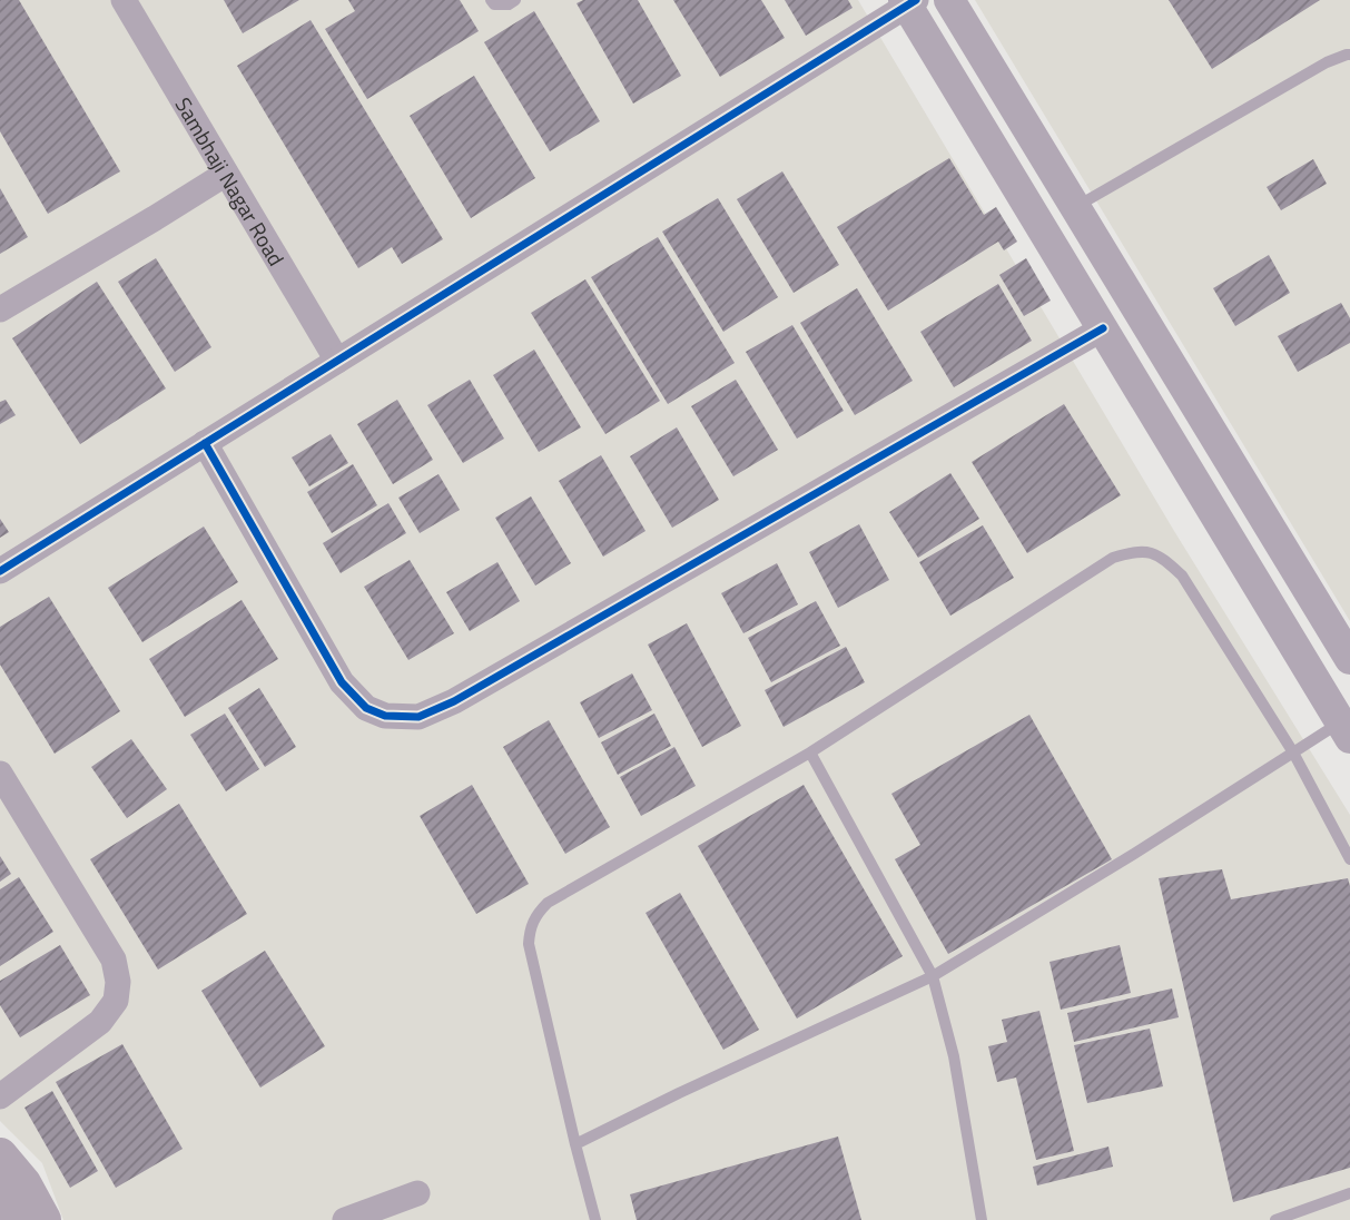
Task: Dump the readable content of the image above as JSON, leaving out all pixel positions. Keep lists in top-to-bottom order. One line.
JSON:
{"streets":{"street":["Sambhaji Nagar Road"]}}
